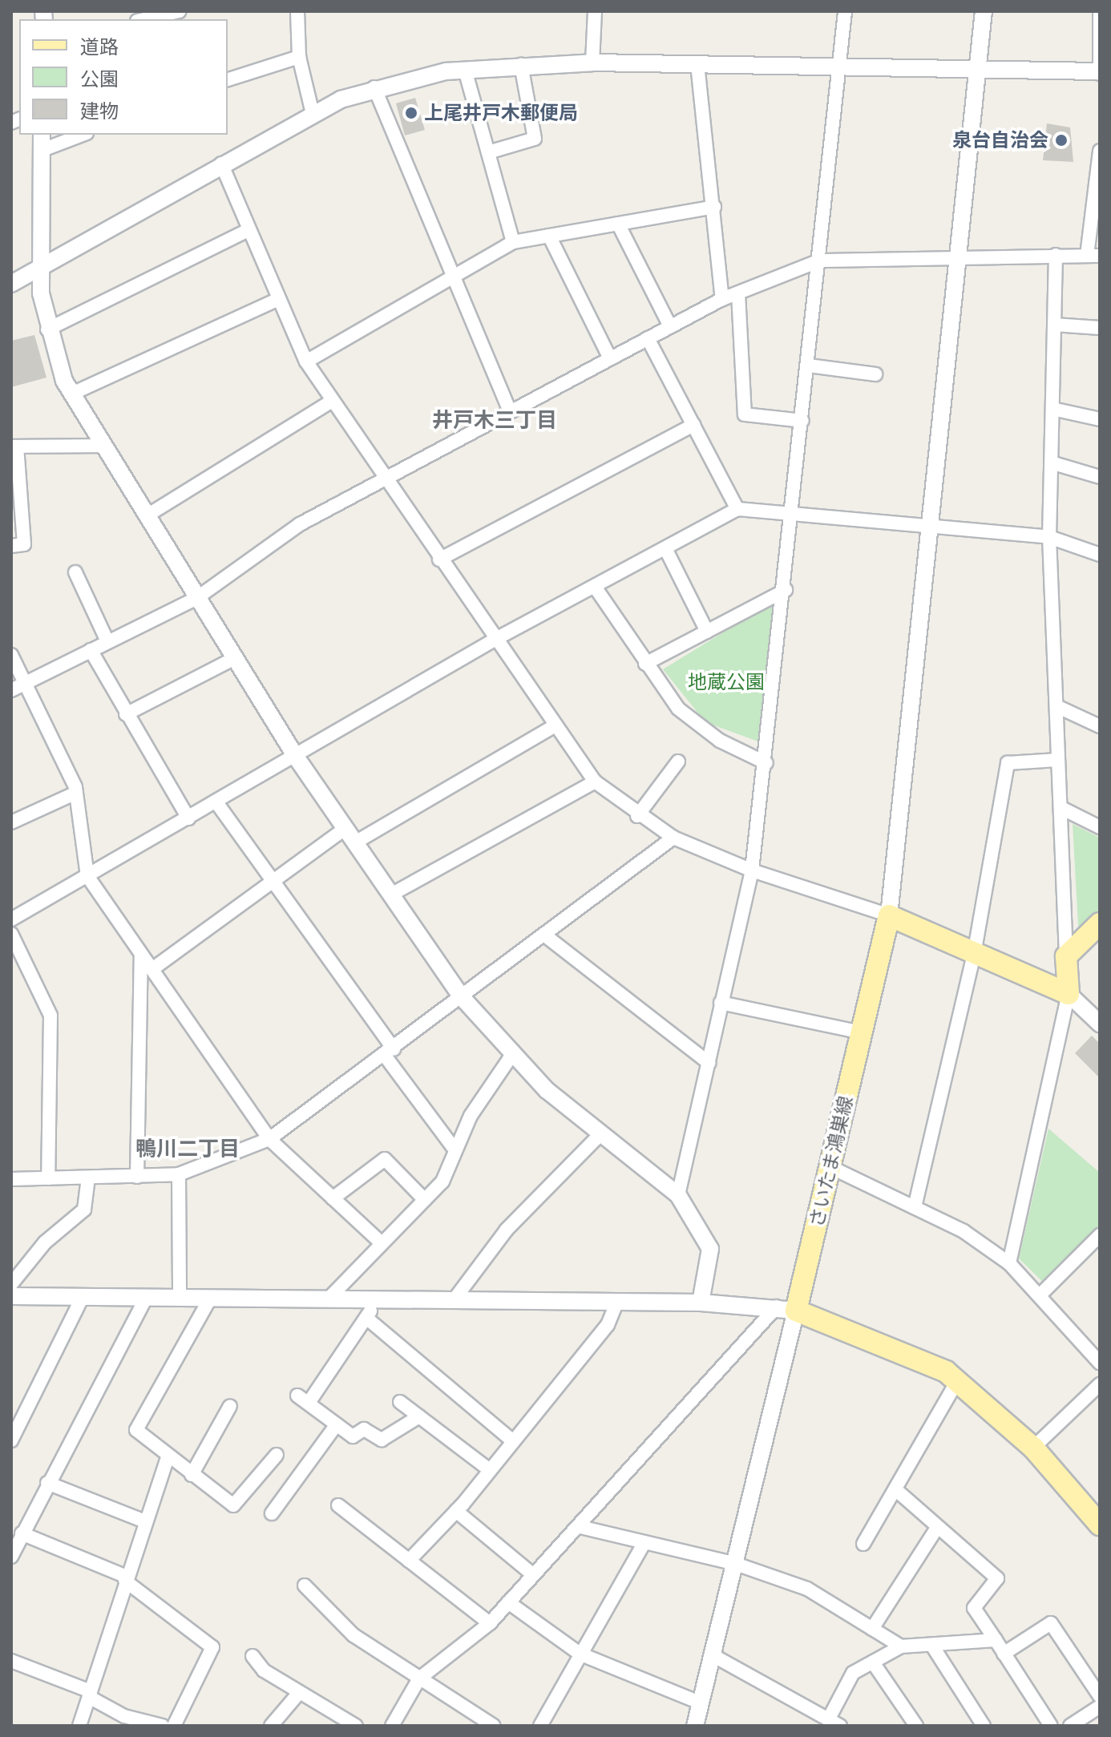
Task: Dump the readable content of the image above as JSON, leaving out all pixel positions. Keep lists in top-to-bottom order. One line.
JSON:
{"streets":{"main road":["さいたま鴻巣線"]},"districts":["井戸木三丁目","鴨川二丁目"],"parks":["地蔵公園"],"places":["上尾井戸木郵便局","泉台自治会"],"legend":["道路","公園","建物"]}
